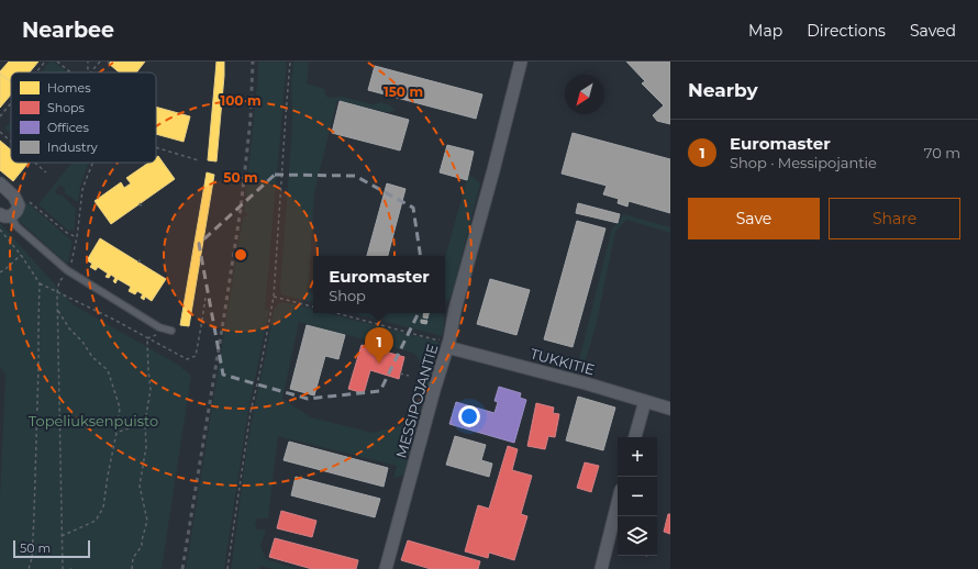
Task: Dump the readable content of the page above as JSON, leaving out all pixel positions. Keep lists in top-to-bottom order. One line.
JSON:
{"streets":{"street":["TUKKITIE","MESSIPOJANTIE"]},"crossings":[["TUKKITIE","MESSIPOJANTIE"]],"parks":["Topeliuksenpuisto"],"legend":["Homes","Shops","Offices","Industry"],"scale_bar":"50 m","north":"bottom left","page":{"header":"Nearbee","nav":["Map","Directions","Saved"],"heading":"Nearby","list":[{"mark":"1","name":"Euromaster","note":"Shop · Messipojantie","value":"70 m"}],"buttons":["Save","Share"],"popup":["Euromaster","Shop"],"pins":"1","map_buttons":["+","−"],"scale":"50 m"},"rings":["150 m","100 m","50 m"]}
